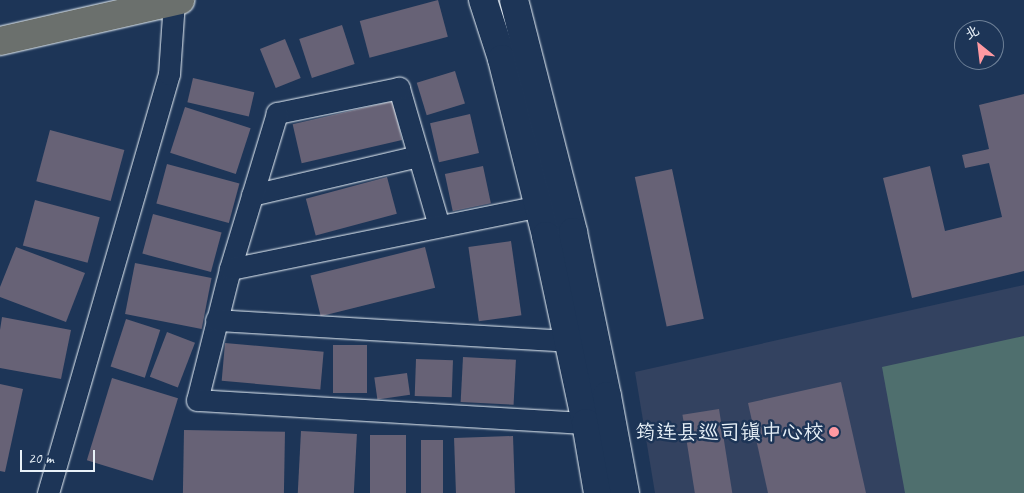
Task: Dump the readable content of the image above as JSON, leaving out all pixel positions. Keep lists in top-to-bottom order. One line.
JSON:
{"places":["筠连县巡司镇中心校"],"scale_bar":"20 m","north":"top left"}
